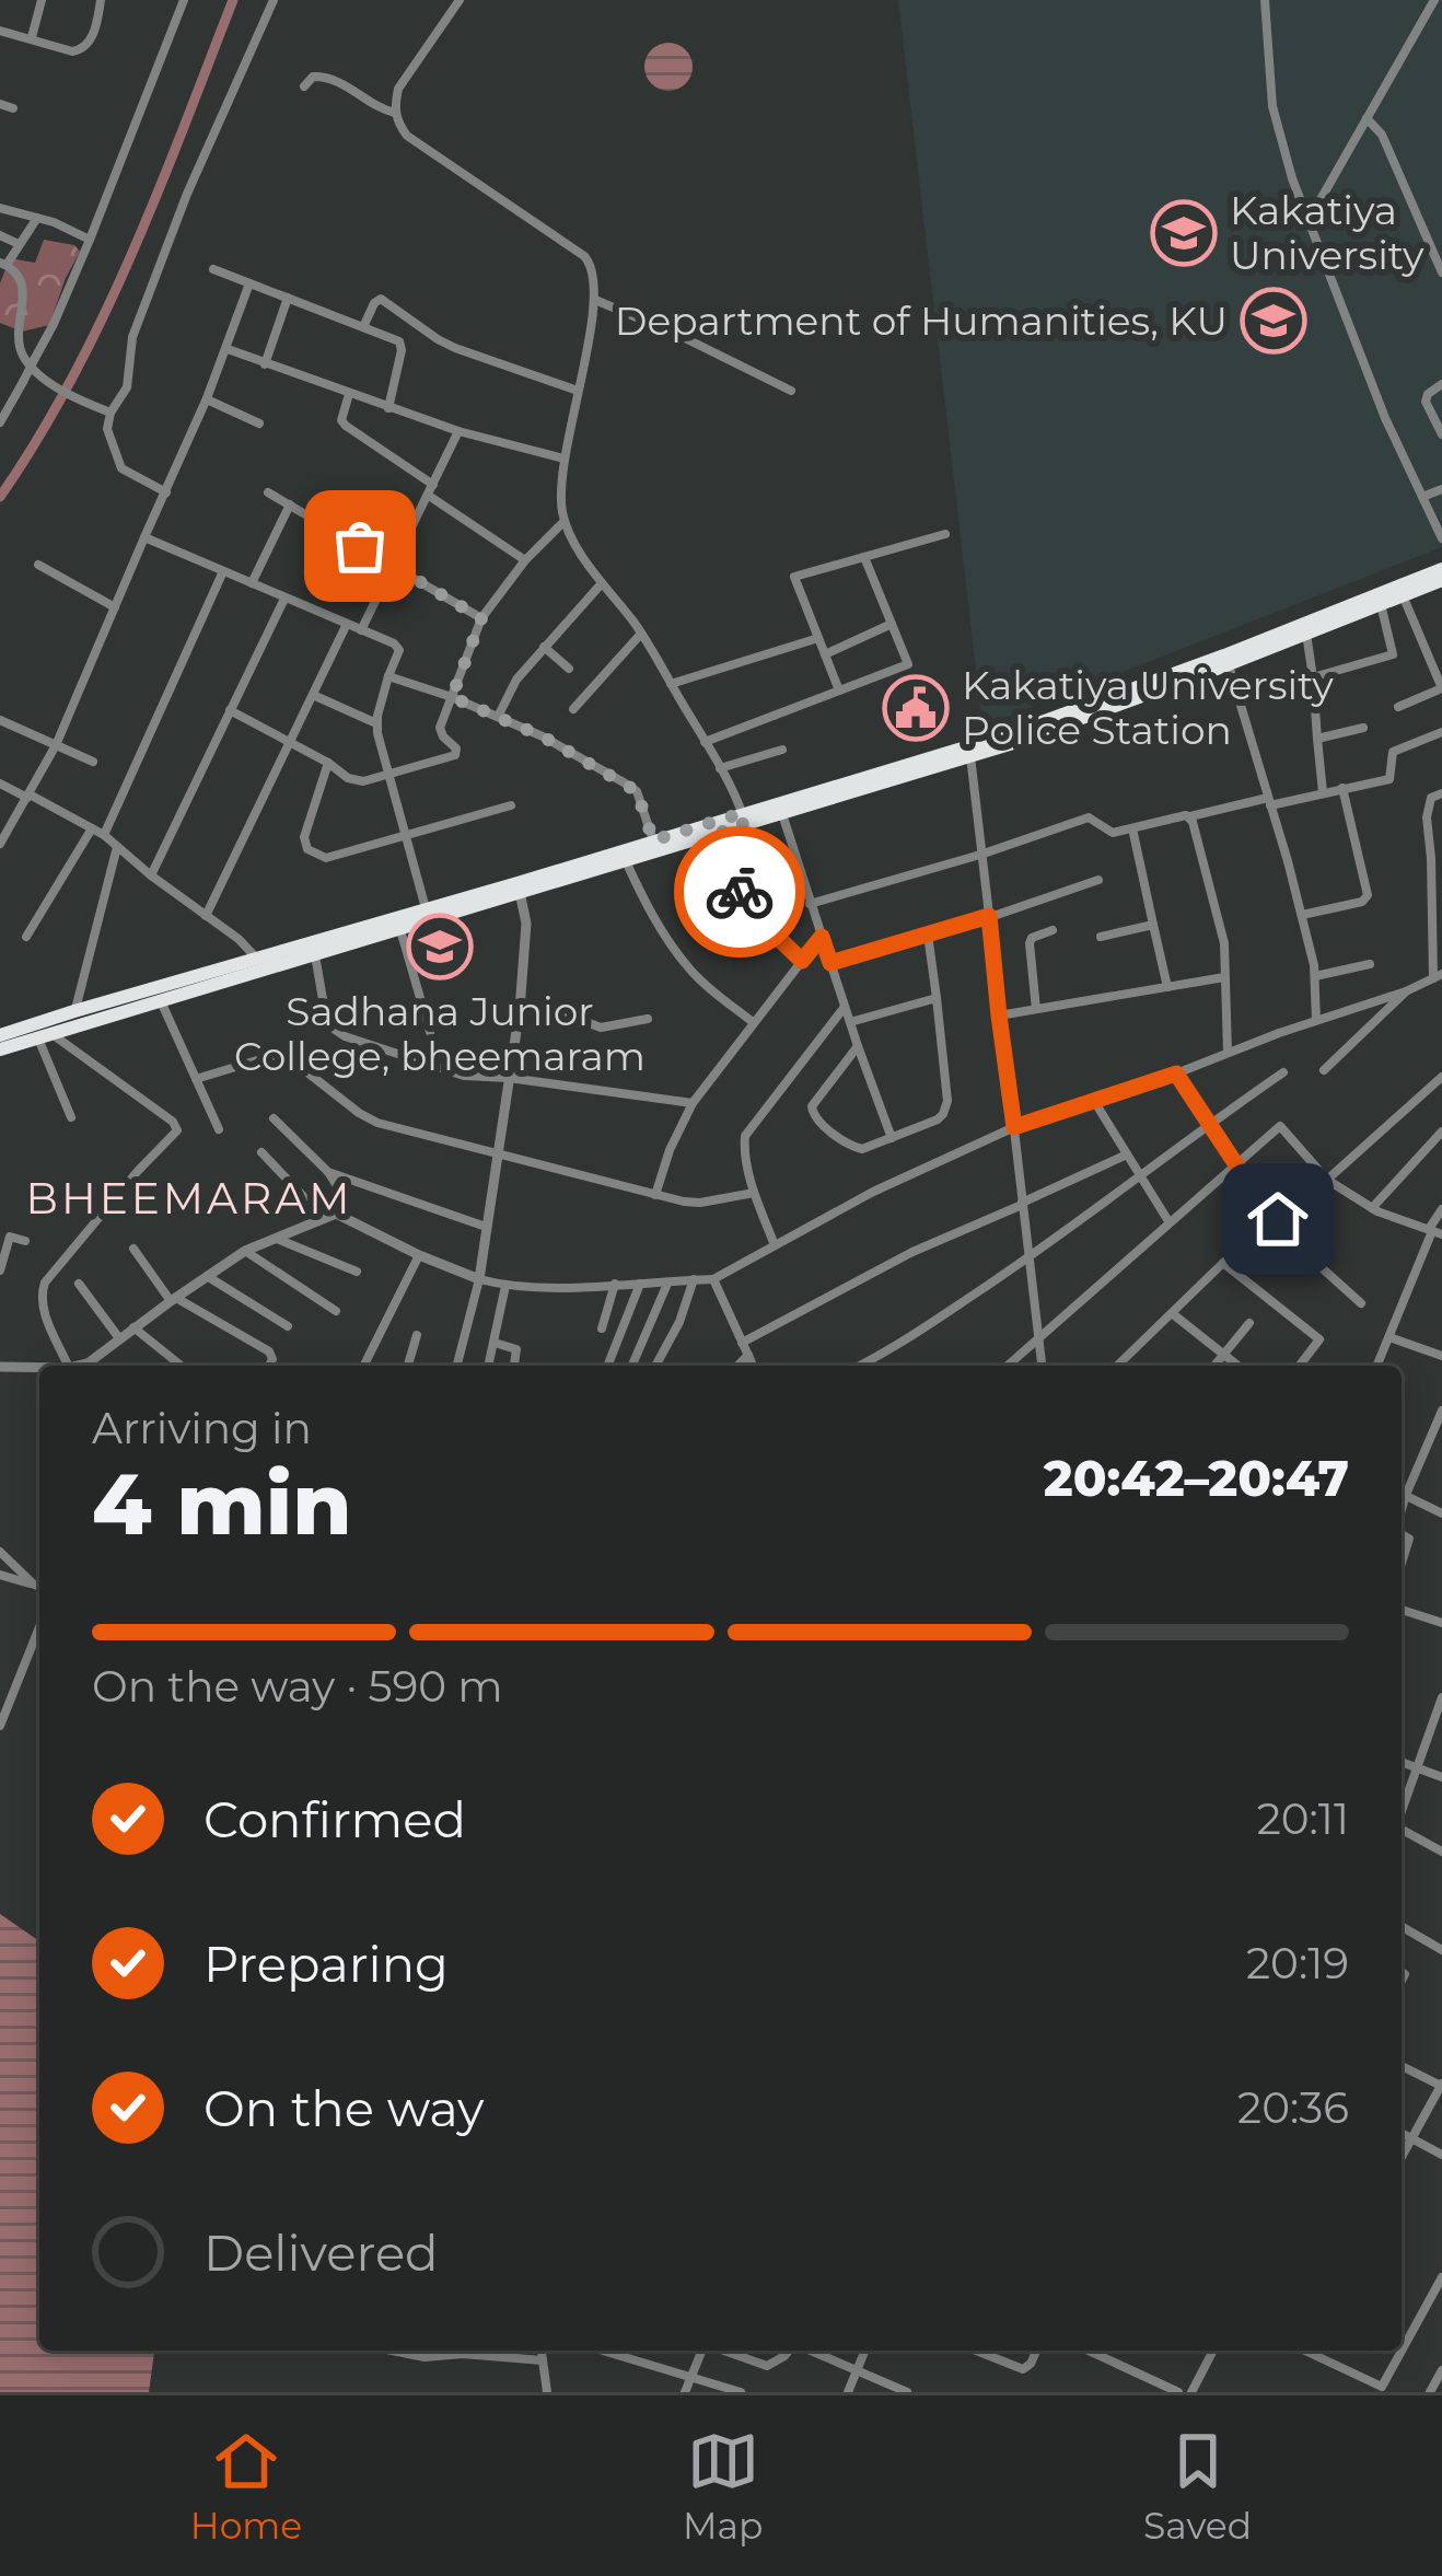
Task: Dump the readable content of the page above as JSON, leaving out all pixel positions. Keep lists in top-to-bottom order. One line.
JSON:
{"districts":["BHEEMARAM"],"places":{"school or university":["Kakatiya University","Department of Humanities, KU","Sadhana Junior College, bheemaram"],"public building":["Kakatiya University Police Station"]},"page":{"heading":["4 min","Arriving in","20:42–20:47"],"bar":"On the way · 590 m","list":[["Confirmed","20:11"],["Preparing","20:19"],["On the way","20:36"],"Delivered"],"tabs":["Home","Map","Saved"]}}
